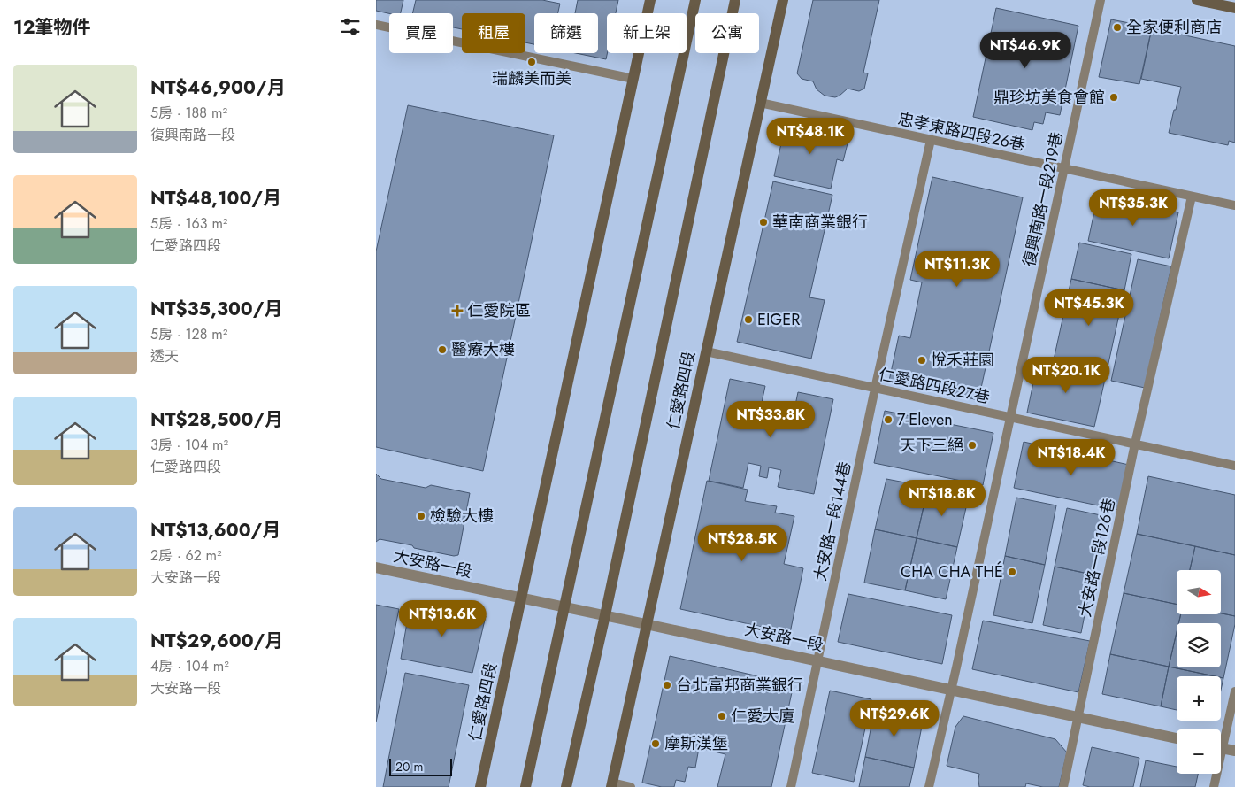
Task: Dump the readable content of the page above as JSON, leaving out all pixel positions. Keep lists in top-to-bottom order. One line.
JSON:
{"streets":{"main road":["仁愛路四段"],"street":["大安路一段"],"lane":["忠孝東路四段26巷","復興南路一段219巷","仁愛路四段27巷","大安路一段144巷","大安路一段126巷"]},"crossings":[["忠孝東路四段26巷","復興南路一段219巷"],["忠孝東路四段26巷","仁愛路四段"],["忠孝東路四段26巷","大安路一段144巷"],["忠孝東路四段26巷","大安路一段126巷"],["復興南路一段219巷","仁愛路四段27巷"],["復興南路一段219巷","大安路一段"],["仁愛路四段27巷","仁愛路四段"],["仁愛路四段27巷","大安路一段144巷"],["仁愛路四段27巷","大安路一段126巷"],["仁愛路四段","大安路一段"],["大安路一段144巷","大安路一段"],["大安路一段126巷","大安路一段"]],"places":{"other":["全家便利商店","瑞麟美而美","鼎珍坊美食會館","華南商業銀行","EIGER","醫療大樓","悅禾莊園","7-Eleven","天下三絕","檢驗大樓","CHA CHA THÉ","台北富邦商業銀行","仁愛大廈","摩斯漢堡"],"health":["仁愛院區"]},"scale_bar":"20 m","north":"right","page":{"heading":"12筆物件","chip":["買屋","租屋","篩選","新上架","公寓"],"price":["NT$46.9K","NT$48.1K","NT$35.3K","NT$11.3K","NT$45.3K","NT$20.1K","NT$33.8K","NT$18.4K","NT$18.8K","NT$28.5K","NT$13.6K","NT$29.6K"],"list":[{"name":"NT$46,900/月","note":"5房 · 188 m² · 復興南路一段"},{"name":"NT$48,100/月","note":"5房 · 163 m² · 仁愛路四段"},{"name":"NT$35,300/月","note":"5房 · 128 m² · 透天"},{"name":"NT$28,500/月","note":"3房 · 104 m² · 仁愛路四段"},{"name":"NT$13,600/月","note":"2房 · 62 m² · 大安路一段"},{"name":"NT$29,600/月","note":"4房 · 104 m² · 大安路一段"}],"map_buttons":["+","−"],"scale":"20 m"}}
